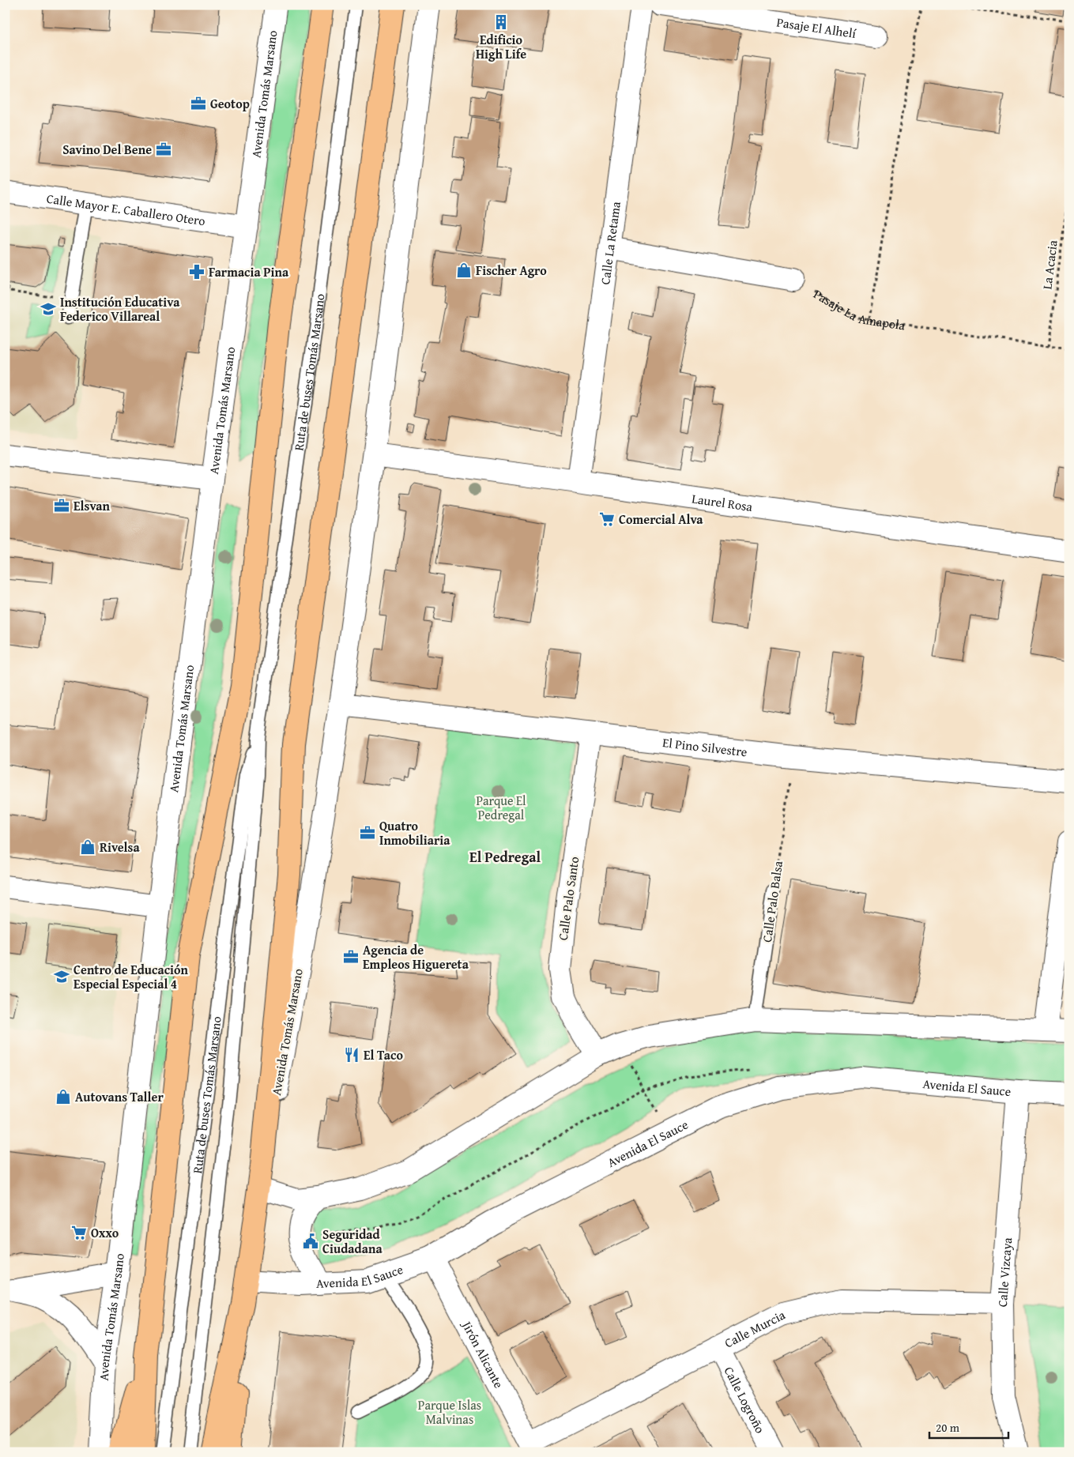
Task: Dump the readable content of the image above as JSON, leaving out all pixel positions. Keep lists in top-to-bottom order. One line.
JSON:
{"streets":{"main road":["Avenida Tomás Marsano"],"street":["Pasaje El Alhelí","Calle Mayor E. Caballero Otero","Calle La Retama","Laurel Rosa","El Pino Silvestre","Calle Palo Santo","Avenida El Sauce","Calle Vizcaya","Calle Murcia","Jirón Alicante","Calle Logroño"],"lane":["Ruta de buses Tomás Marsano","Calle Palo Balsa"],"path":["La Acacia","Pasaje La Amapola"]},"crossings":[["Avenida Tomás Marsano","Calle Mayor E. Caballero Otero"],["Avenida Tomás Marsano","Laurel Rosa"],["Avenida Tomás Marsano","El Pino Silvestre"],["Avenida Tomás Marsano","Avenida El Sauce"],["Calle La Retama","Laurel Rosa"],["La Acacia","Pasaje La Amapola"],["El Pino Silvestre","Calle Palo Santo"],["Avenida El Sauce","Calle Vizcaya"],["Avenida El Sauce","Jirón Alicante"],["Calle Vizcaya","Calle Murcia"],["Calle Murcia","Jirón Alicante"],["Calle Murcia","Calle Logroño"]],"districts":["El Pedregal"],"parks":["Parque El Pedregal","Parque Islas Malvinas"],"places":{"building":["Edificio High Life"],"office":["Geotop","Savino Del Bene","Elsvan","Quatro Inmobiliaria","Agencia de Empleos Higuereta"],"shop":["Fischer Agro","Rivelsa","Autovans Taller"],"pharmacy":["Farmacia Pina"],"school or university":["Institución Educativa Federico Villareal","Centro de Educación Especial Especial 4"],"supermarket":["Comercial Alva","Oxxo"],"restaurant":["El Taco"],"public building":["Seguridad Ciudadana"]},"scale_bar":"20 m"}
